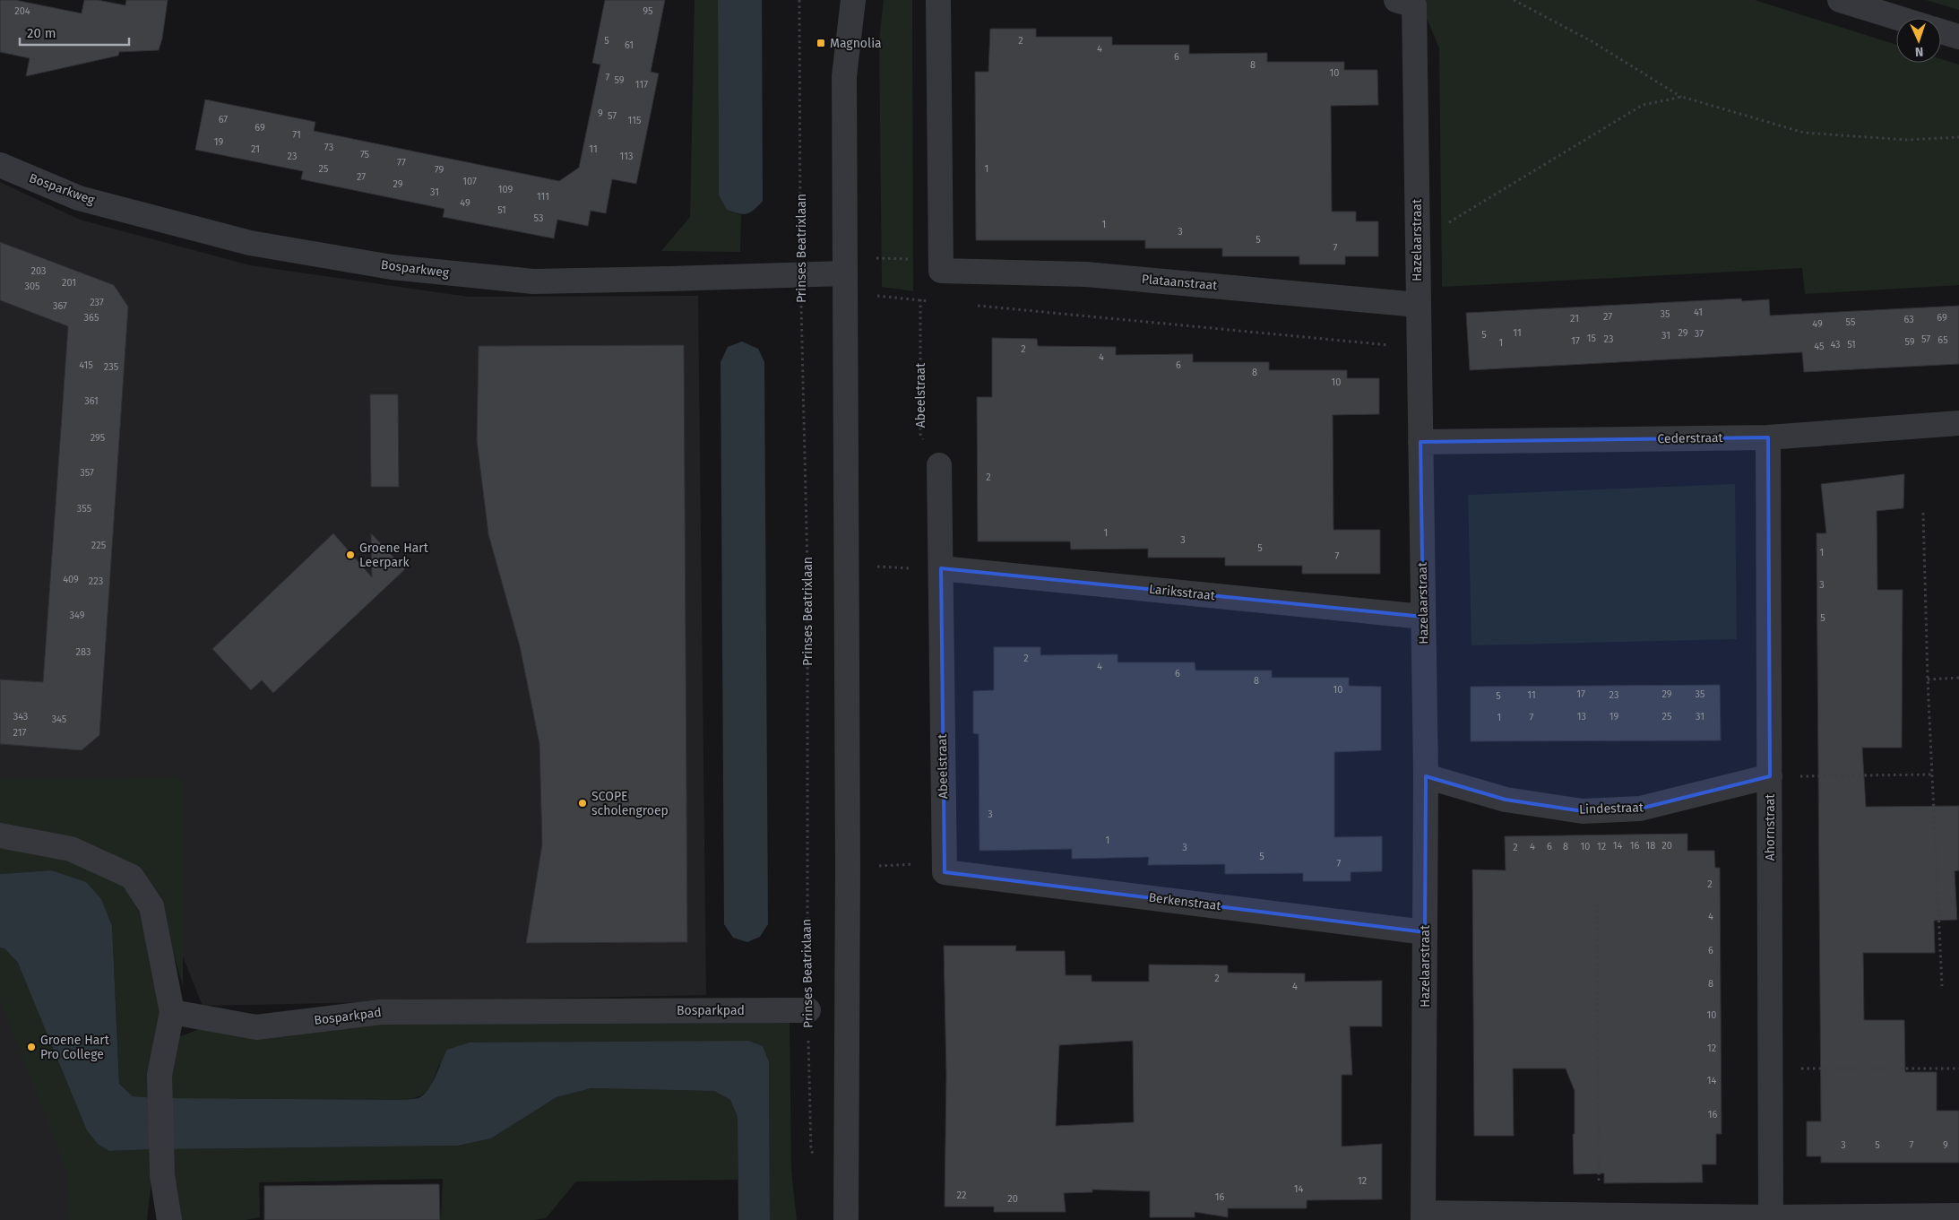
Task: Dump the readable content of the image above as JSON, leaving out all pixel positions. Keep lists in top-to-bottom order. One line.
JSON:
{"streets":{"street":["Bosparkweg","Hazelaarstraat","Plataanstraat","Abeelstraat","Cederstraat","Lariksstraat","Lindestraat","Ahornstraat","Berkenstraat","Bosparkpad"],"path":["Prinses Beatrixlaan"]},"crossings":[["Bosparkweg","Prinses Beatrixlaan"],["Hazelaarstraat","Plataanstraat"],["Hazelaarstraat","Cederstraat"],["Hazelaarstraat","Lariksstraat"],["Hazelaarstraat","Lindestraat"],["Hazelaarstraat","Berkenstraat"],["Prinses Beatrixlaan","Bosparkpad"],["Abeelstraat","Lariksstraat"],["Abeelstraat","Berkenstraat"],["Cederstraat","Ahornstraat"],["Lindestraat","Ahornstraat"]],"places":{"transit":["Magnolia"],"other":["Groene Hart Leerpark","SCOPE scholengroep","Groene Hart Pro College"]},"house_numbers":["204","95","5","2","61","4","6","8","10","7","59","117","9","57","67","115","69","71","19","73","21","11","75","23","113","77","25","1","79","27","107","29","109","31","111","49","51","53","1","3","5","7","203","201","305","237","367","41","35","27","365","69","21","63","55","49","11","29","37","5","31","15","23","57","65","17","59","1","43","51","45","2","4","415","6","235","8","10","361","295","357","2","355","1","3","225","5","1","7","409","223","3","349","5","283","2","4","6","8","10","17","29","35","11","23","5","343","13","19","25","31","1","7","345","217","3","1","14","16","18","20","4","6","8","10","12","3","2","5","7","2","4","6","2","8","4","10","12","14","16","3","5","7","9","12","14","22","16","20"],"scale_bar":"20 m","north":"bottom"}
